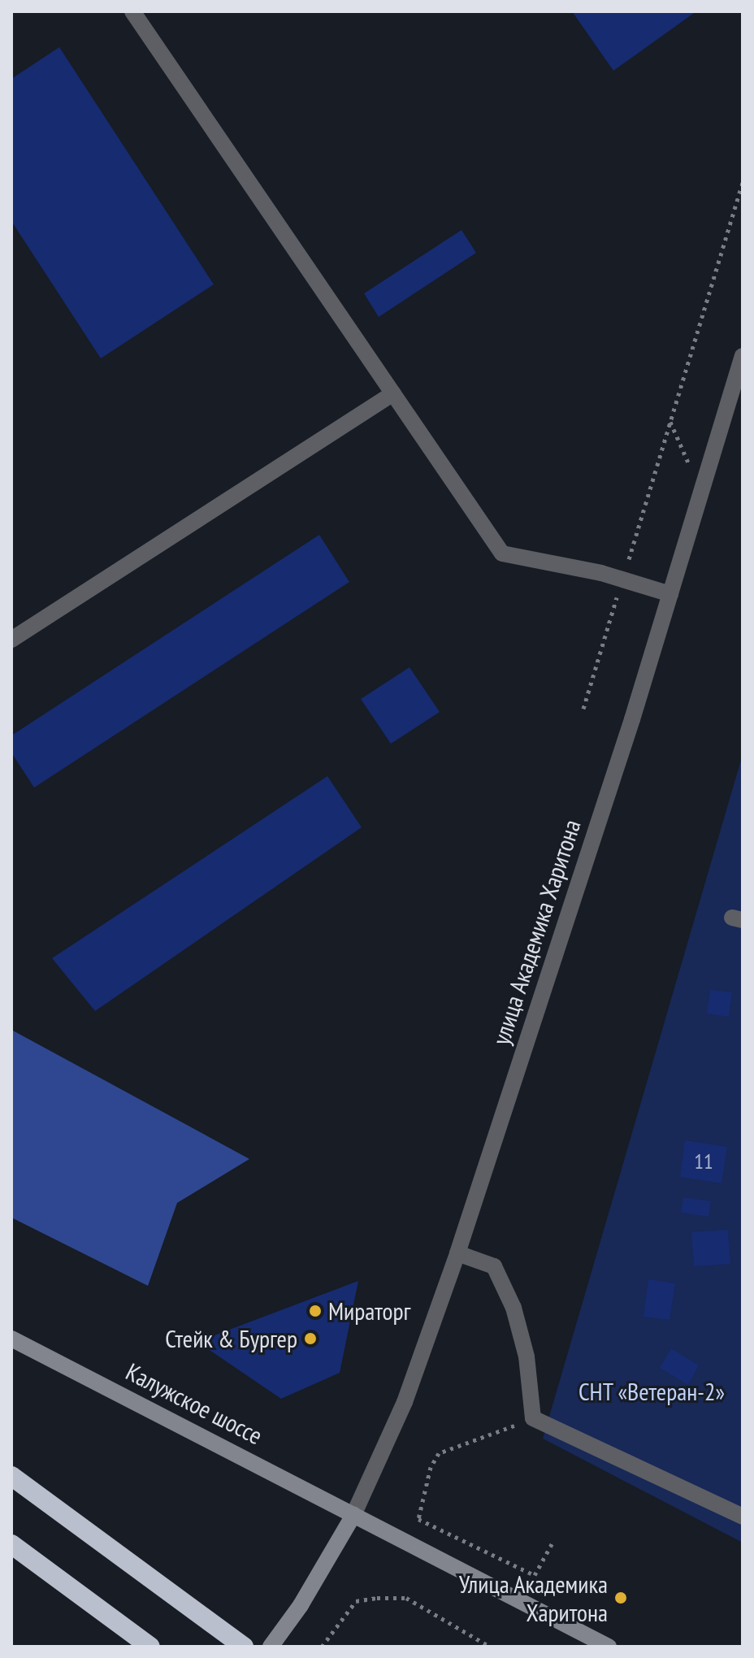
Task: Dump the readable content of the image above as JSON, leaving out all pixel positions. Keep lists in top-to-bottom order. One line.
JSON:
{"streets":{"main road":["Калужское шоссе"],"street":["улица Академика Харитона"]},"crossings":[["улица Академика Харитона","Калужское шоссе"]],"parks":["СНТ «Ветеран-2»"],"places":["Мираторг","Стейк & Бургер","Улица Академика Харитона"],"house_numbers":["11"]}
